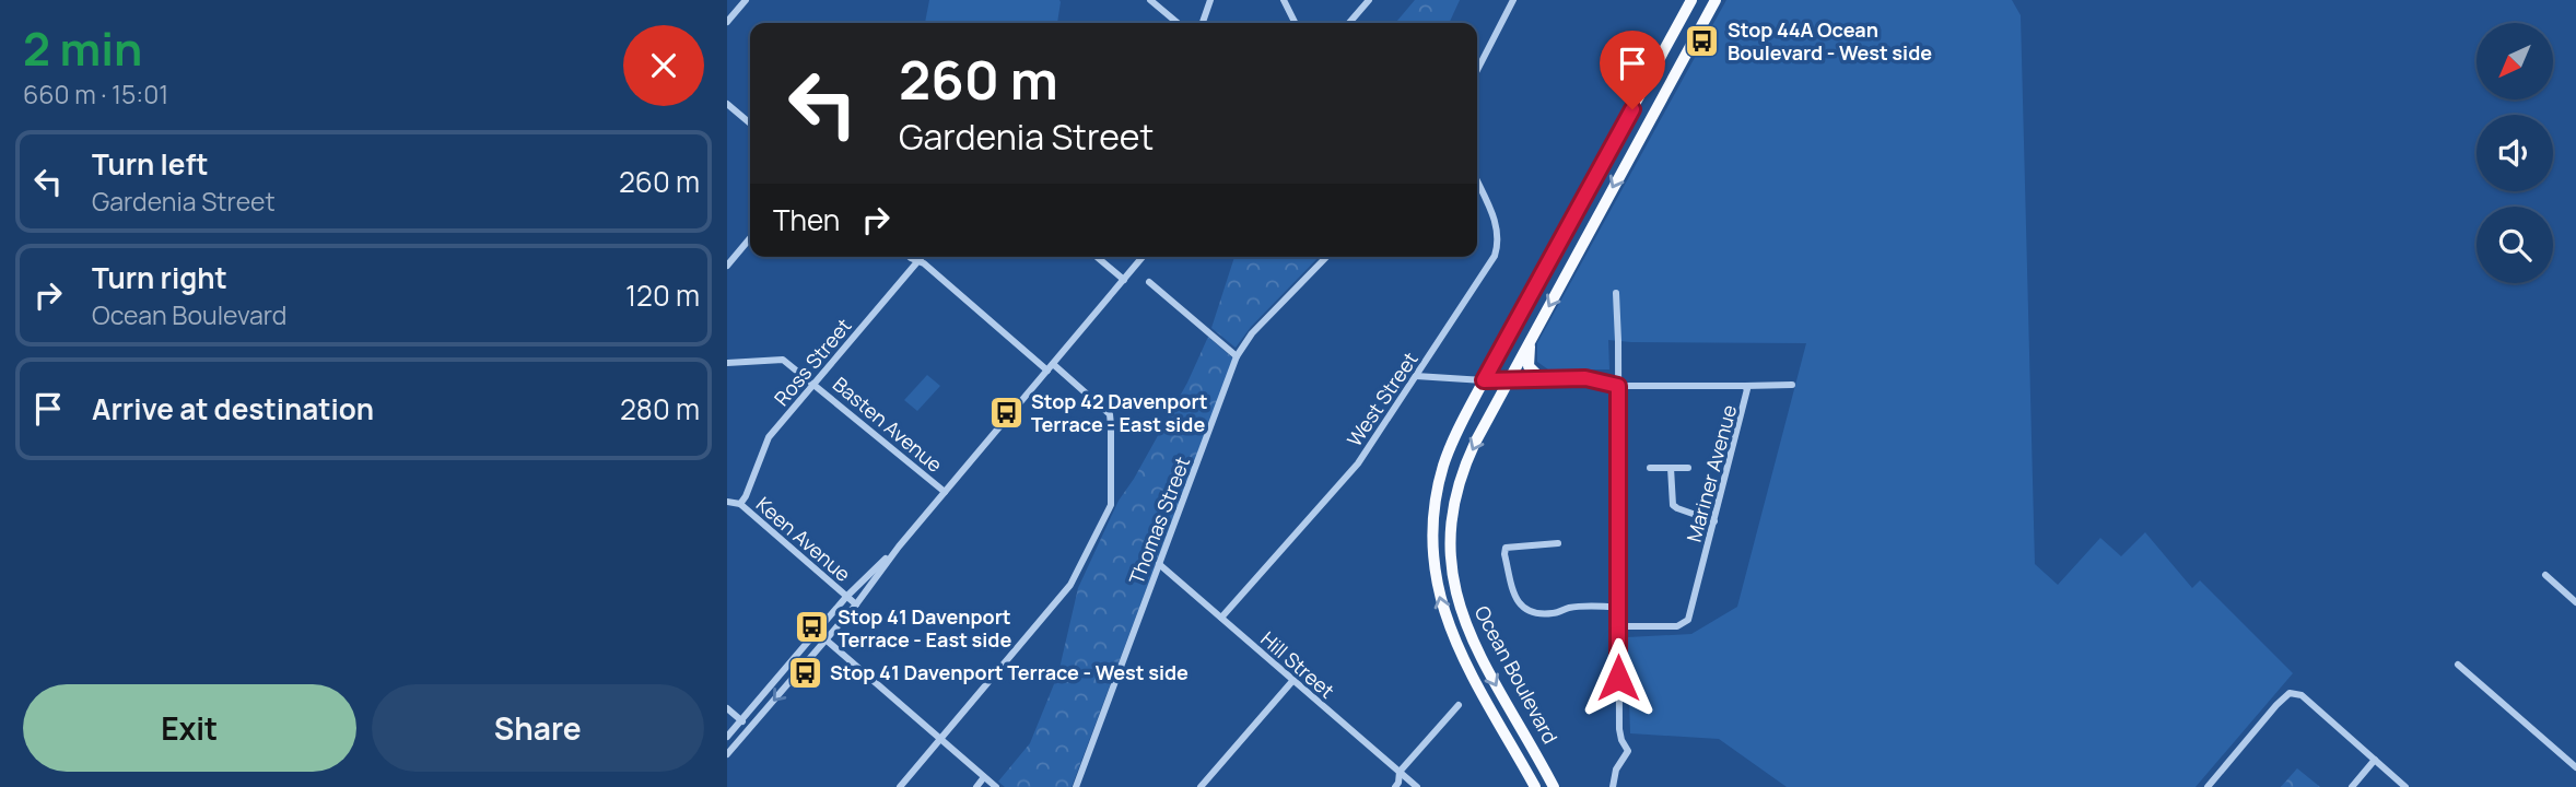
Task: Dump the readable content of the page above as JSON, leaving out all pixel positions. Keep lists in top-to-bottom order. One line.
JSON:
{"streets":{"main road":["Ocean Boulevard"],"street":["Ross Street","West Street","Basten Avenue","Mariner Avenue","Thomas Street","Keen Avenue","Hill Street"]},"crossings":[["Ross Street","Basten Avenue"],["Ross Street","Keen Avenue"],["West Street","Mariner Avenue"],["West Street","Hill Street"],["Mariner Avenue","Ocean Boulevard"],["Thomas Street","Hill Street"]],"places":{"bus stop":["Stop 44A Ocean Boulevard - West side","Stop 42 Davenport Terrace - East side","Stop 41 Davenport Terrace - East side","Stop 41 Davenport Terrace - West side"]},"north":"bottom left","page":{"heading":["2 min","660 m · 15:01"],"turn":["260 m","Gardenia Street"],"list":[{"name":"Turn left","note":"Gardenia Street","value":"260 m"},{"name":"Turn right","note":"Ocean Boulevard","value":"120 m"},{"name":"Arrive at destination","value":"280 m"}],"then":"Then","buttons":["Exit","Share"]}}
